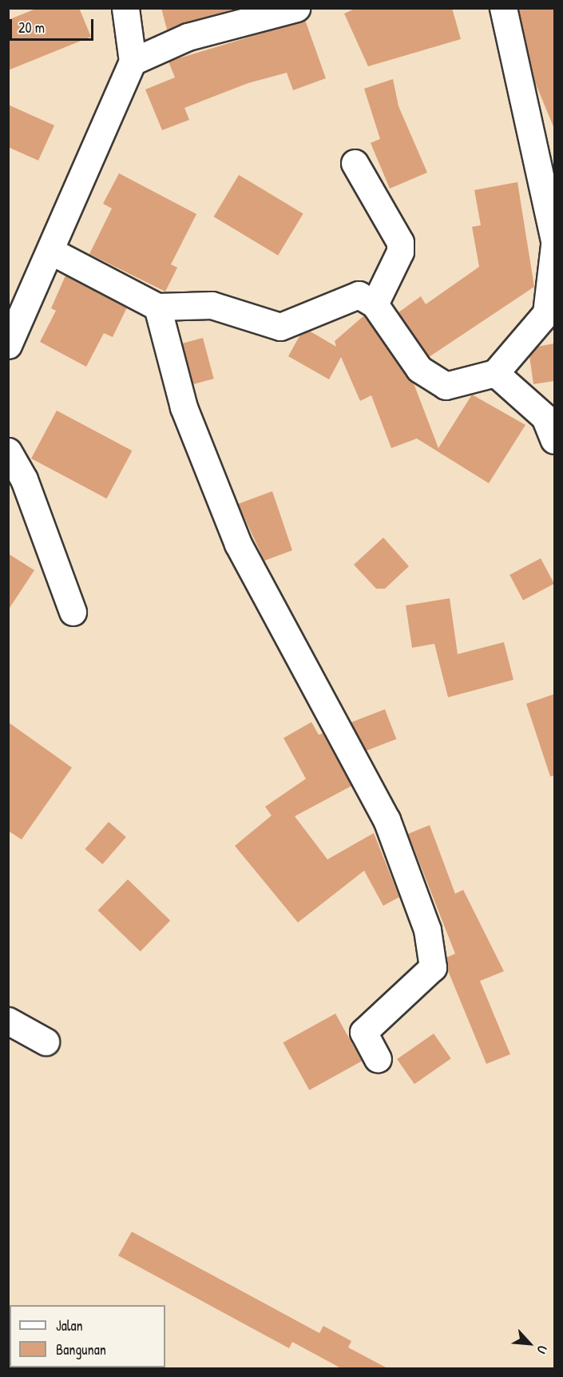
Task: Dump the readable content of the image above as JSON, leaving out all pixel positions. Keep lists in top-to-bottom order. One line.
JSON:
{"legend":["Jalan","Bangunan"],"scale_bar":"20 m","north":"bottom right"}
